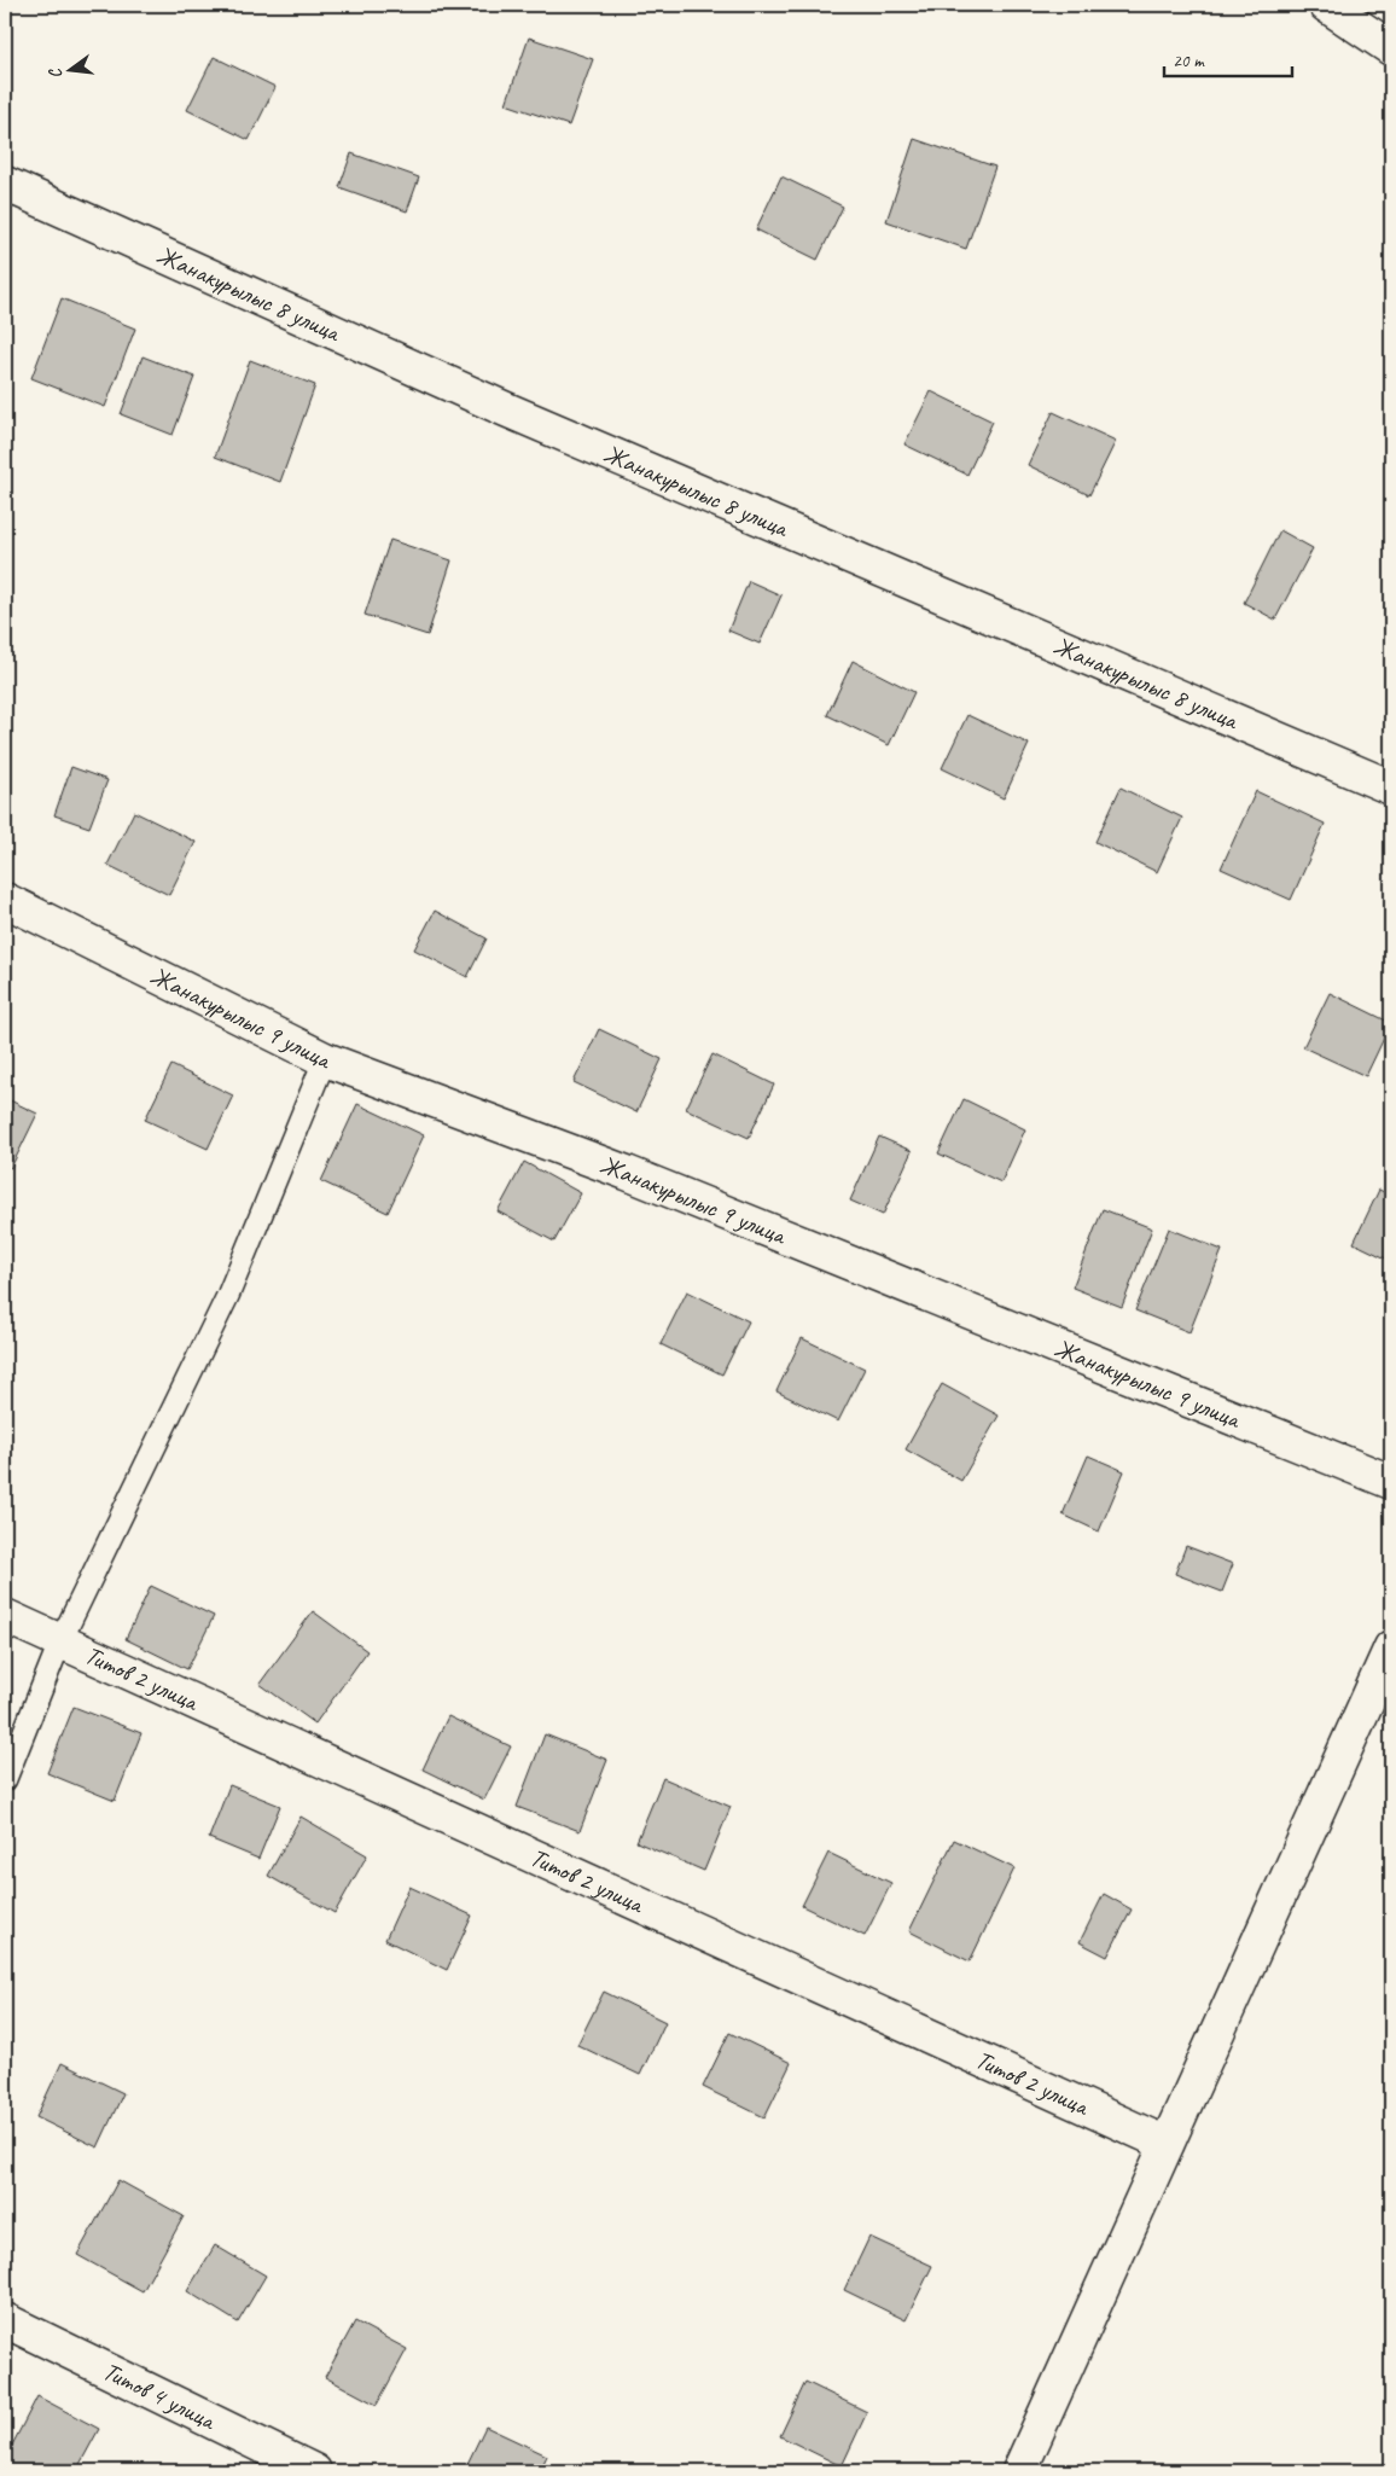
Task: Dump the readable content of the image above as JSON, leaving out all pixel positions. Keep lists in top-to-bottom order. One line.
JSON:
{"streets":{"street":["Жанакурылыс 8 улица","Жанакурылыс 9 улица","Титов 2 улица","Титов 4 улица"]},"scale_bar":"20 m","north":"left"}
